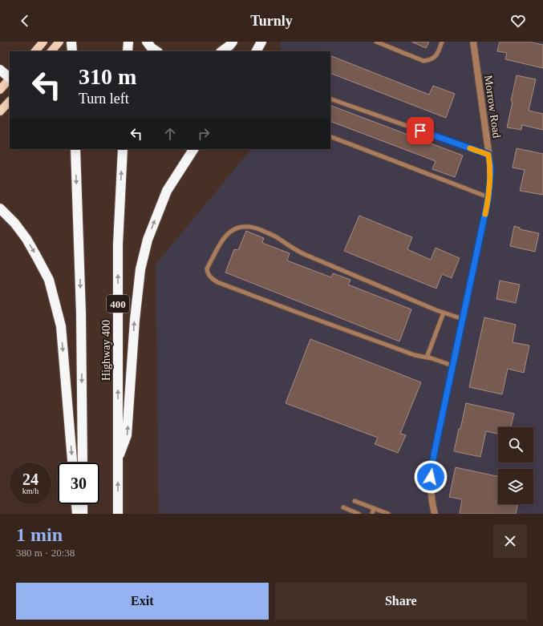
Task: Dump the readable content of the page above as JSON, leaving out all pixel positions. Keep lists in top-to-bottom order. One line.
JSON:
{"streets":{"highway":["400","Highway 400"],"street":["Morrow Road"]},"page":{"header":"Turnly","turn":["310 m","Turn left"],"speed":"24 km/h","limit":"30","heading":["1 min","380 m · 20:38"],"buttons":["Exit","Share"]}}
